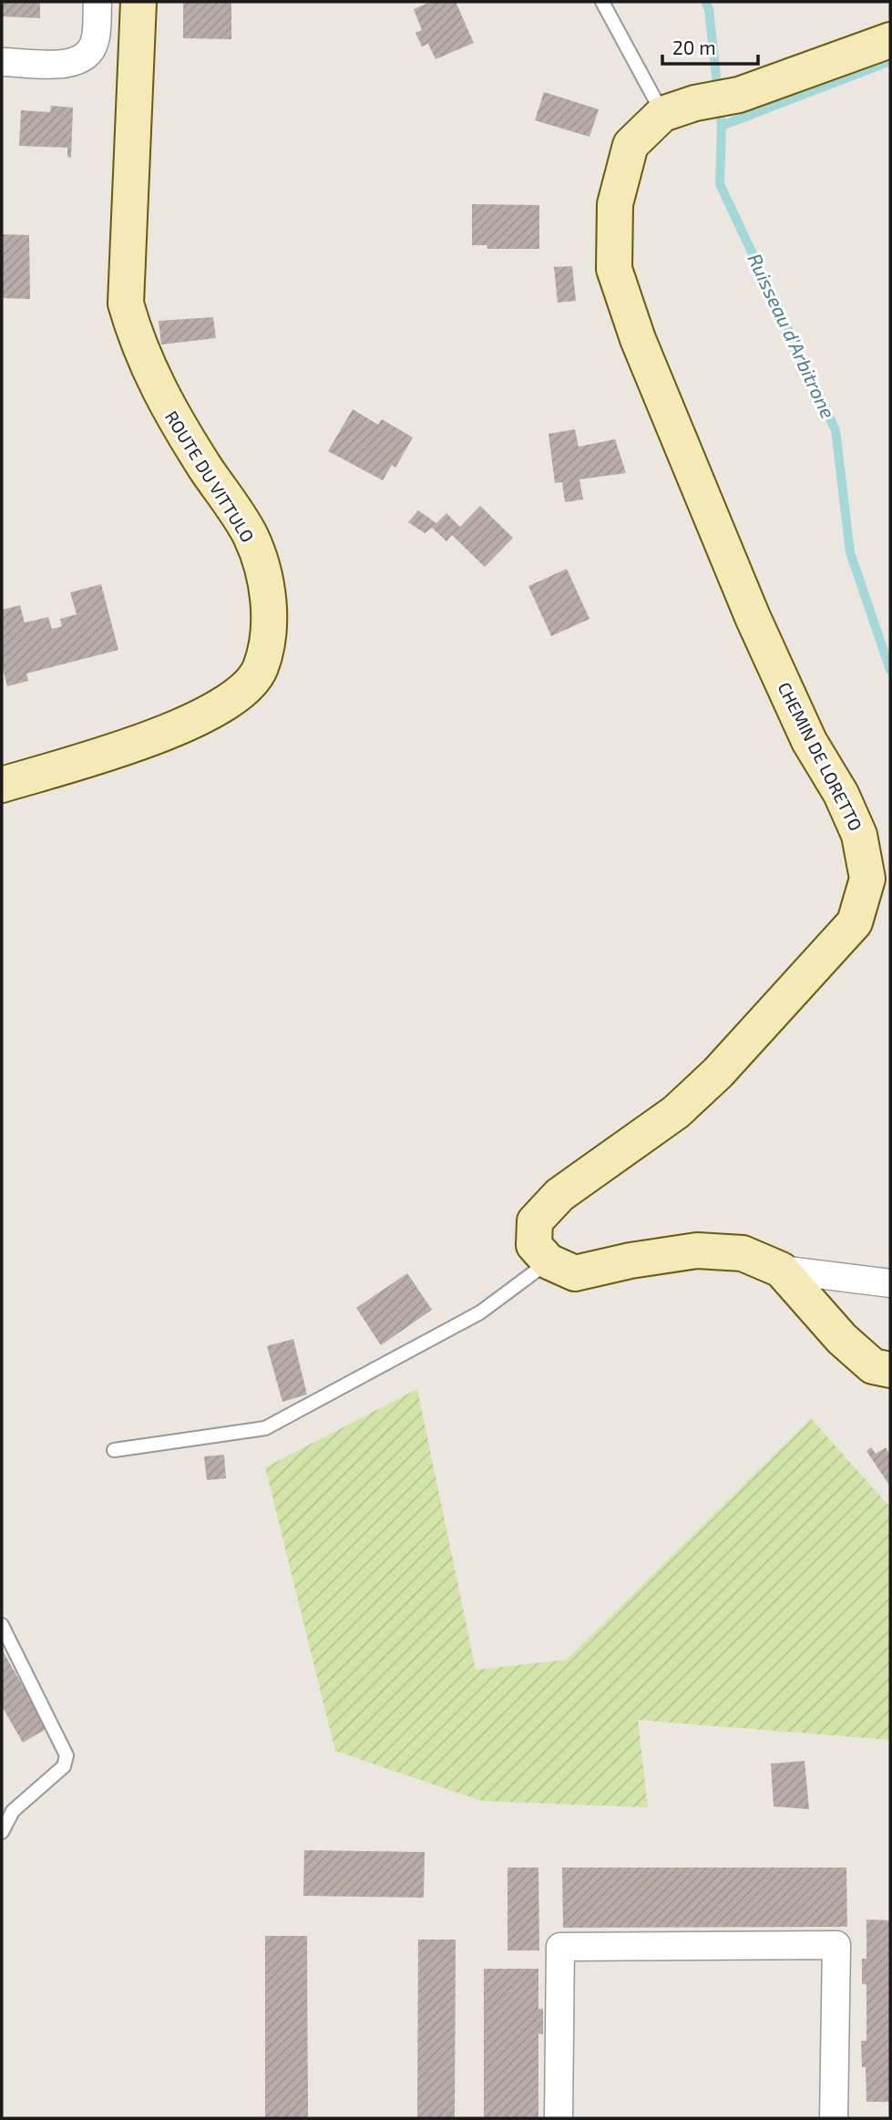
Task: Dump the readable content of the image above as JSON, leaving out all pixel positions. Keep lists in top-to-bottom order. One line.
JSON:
{"streets":{"street":["ROUTE DU VITTULO","CHEMIN DE LORETTO"]},"water":["Ruisseau d'Arbitrone"],"scale_bar":"20 m"}
